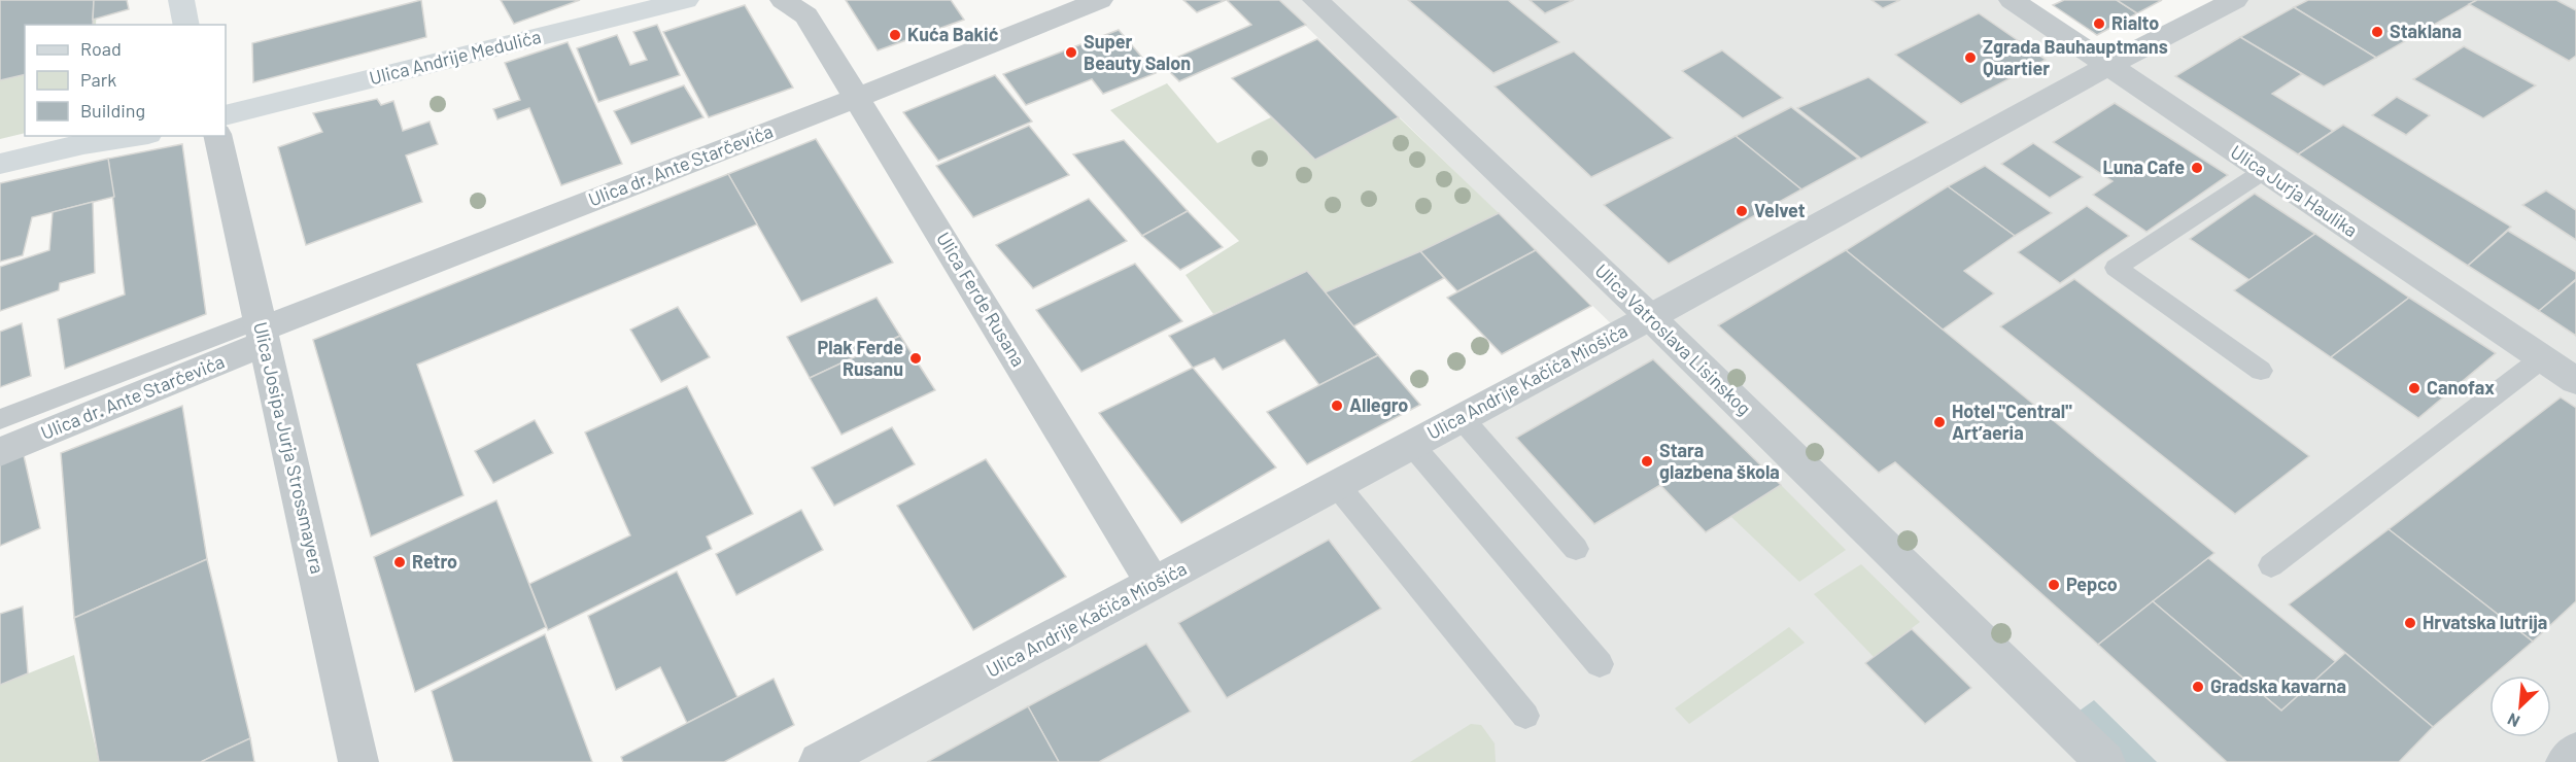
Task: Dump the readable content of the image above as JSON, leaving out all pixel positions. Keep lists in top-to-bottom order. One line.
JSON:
{"streets":{"main road":["Ulica Andrije Medulića"],"street":["Ulica dr. Ante Starčevića","Ulica Jurja Haulika","Ulica Ferde Rusana","Ulica Vatroslava Lisinskog","Ulica Andrije Kačića Miošića","Ulica Josipa Jurja Strossmayera"]},"crossings":[["Ulica dr. Ante Starčevića","Ulica Ferde Rusana"],["Ulica dr. Ante Starčevića","Ulica Josipa Jurja Strossmayera"],["Ulica Jurja Haulika","Ulica Andrije Kačića Miošića"],["Ulica Ferde Rusana","Ulica Andrije Kačića Miošića"],["Ulica Vatroslava Lisinskog","Ulica Andrije Kačića Miošića"]],"places":["Rialto","Staklana","Kuća Bakić","Super Beauty Salon","Zgrada Bauhauptmans Quartier","Luna Cafe","Velvet","Plak Ferde Rusanu","Canofax","Allegro","Hotel \"Central\" Art’aeria","Stara glazbena škola","Retro","Pepco","Hrvatska lutrija","Gradska kavarna"],"legend":["Road","Park","Building"],"north":"bottom left"}
